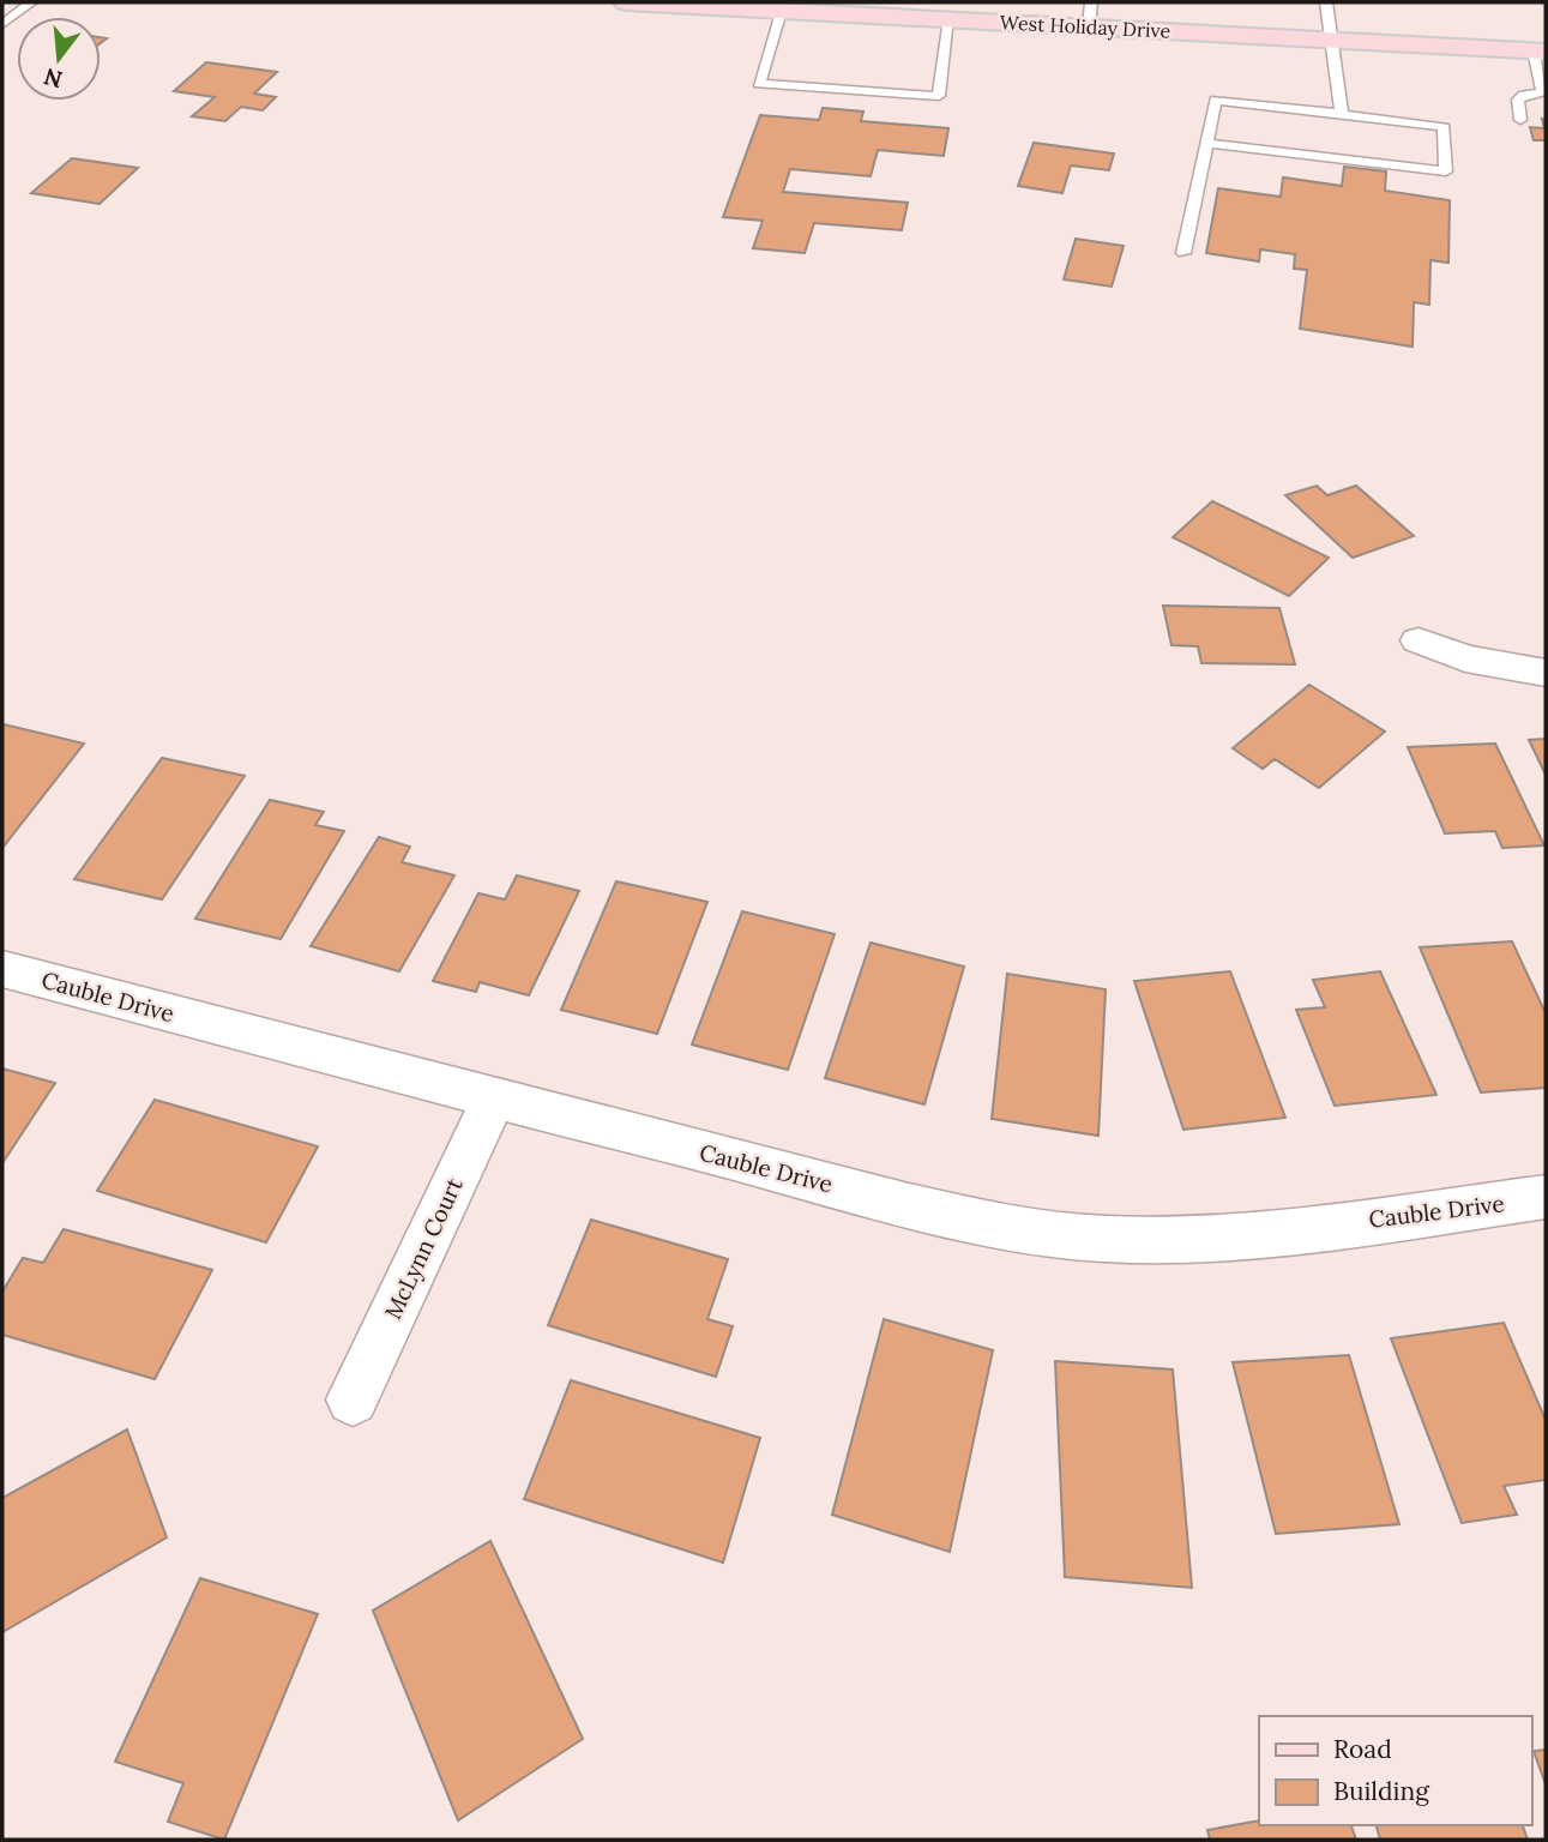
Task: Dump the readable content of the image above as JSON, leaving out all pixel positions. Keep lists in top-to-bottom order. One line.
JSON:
{"streets":{"main road":["West Holiday Drive"],"street":["Cauble Drive","McLynn Court"]},"crossings":[["Cauble Drive","McLynn Court"]],"legend":["Road","Building"],"north":"bottom"}
